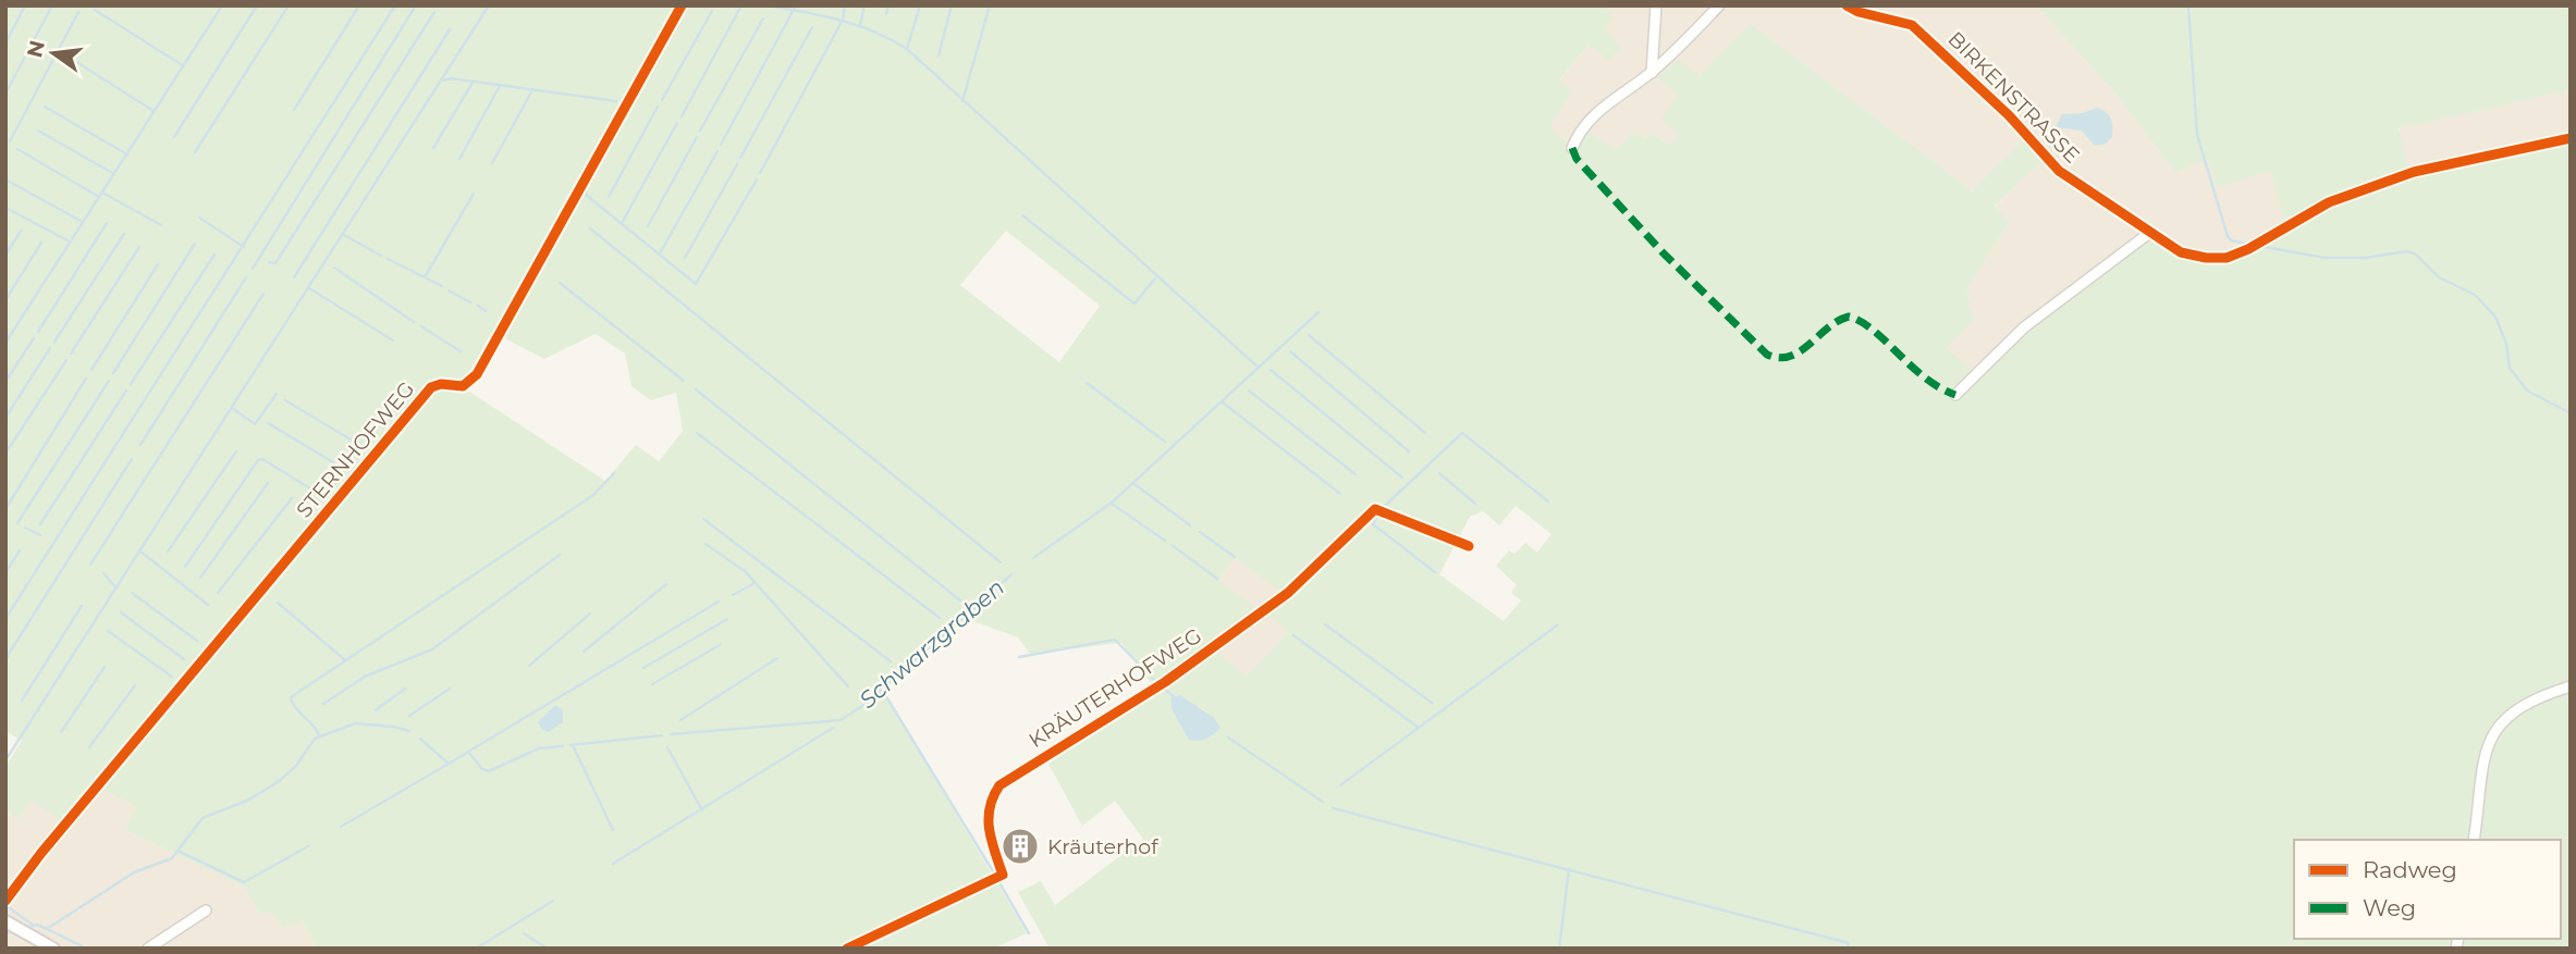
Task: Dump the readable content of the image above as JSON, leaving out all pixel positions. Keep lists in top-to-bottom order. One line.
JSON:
{"streets":{"street":["BIRKENSTRASSE","STERNHOFWEG","KRÄUTERHOFWEG"]},"water":["Schwarzgraben"],"places":{"building":["Kräuterhof"]},"legend":["Radweg","Weg"],"north":"left"}
